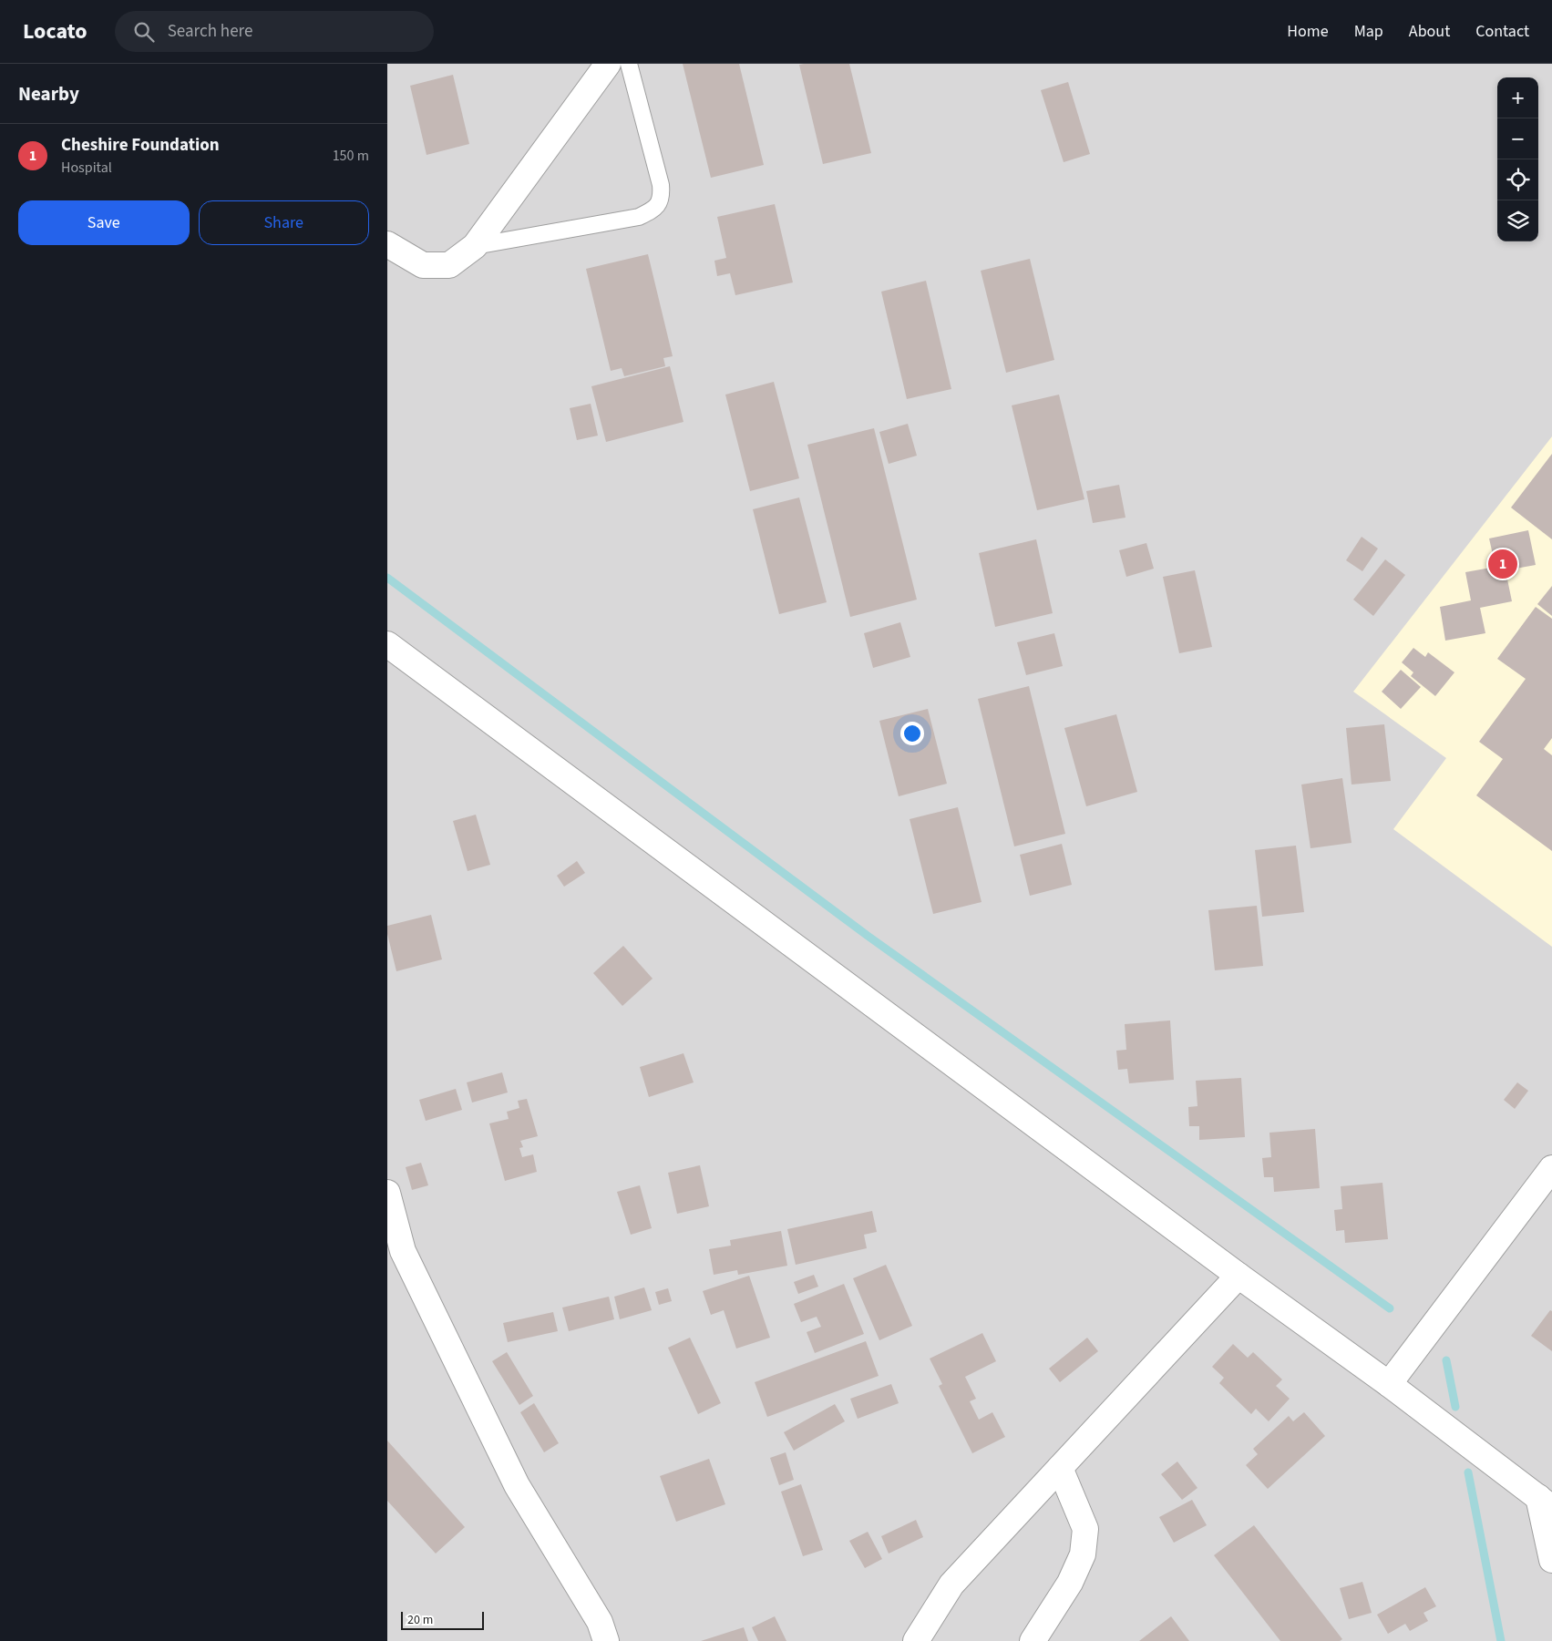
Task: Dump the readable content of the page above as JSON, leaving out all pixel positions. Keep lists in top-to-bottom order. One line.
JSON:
{"scale_bar":"20 m","page":{"header":"Locato","search":"Search here","nav":["Home","Map","About","Contact"],"heading":"Nearby","map_buttons":["+","−"],"list":[{"mark":"1","name":"Cheshire Foundation","note":"Hospital","value":"150 m"}],"buttons":["Save","Share"],"pins":"1","scale":"20 m"}}
